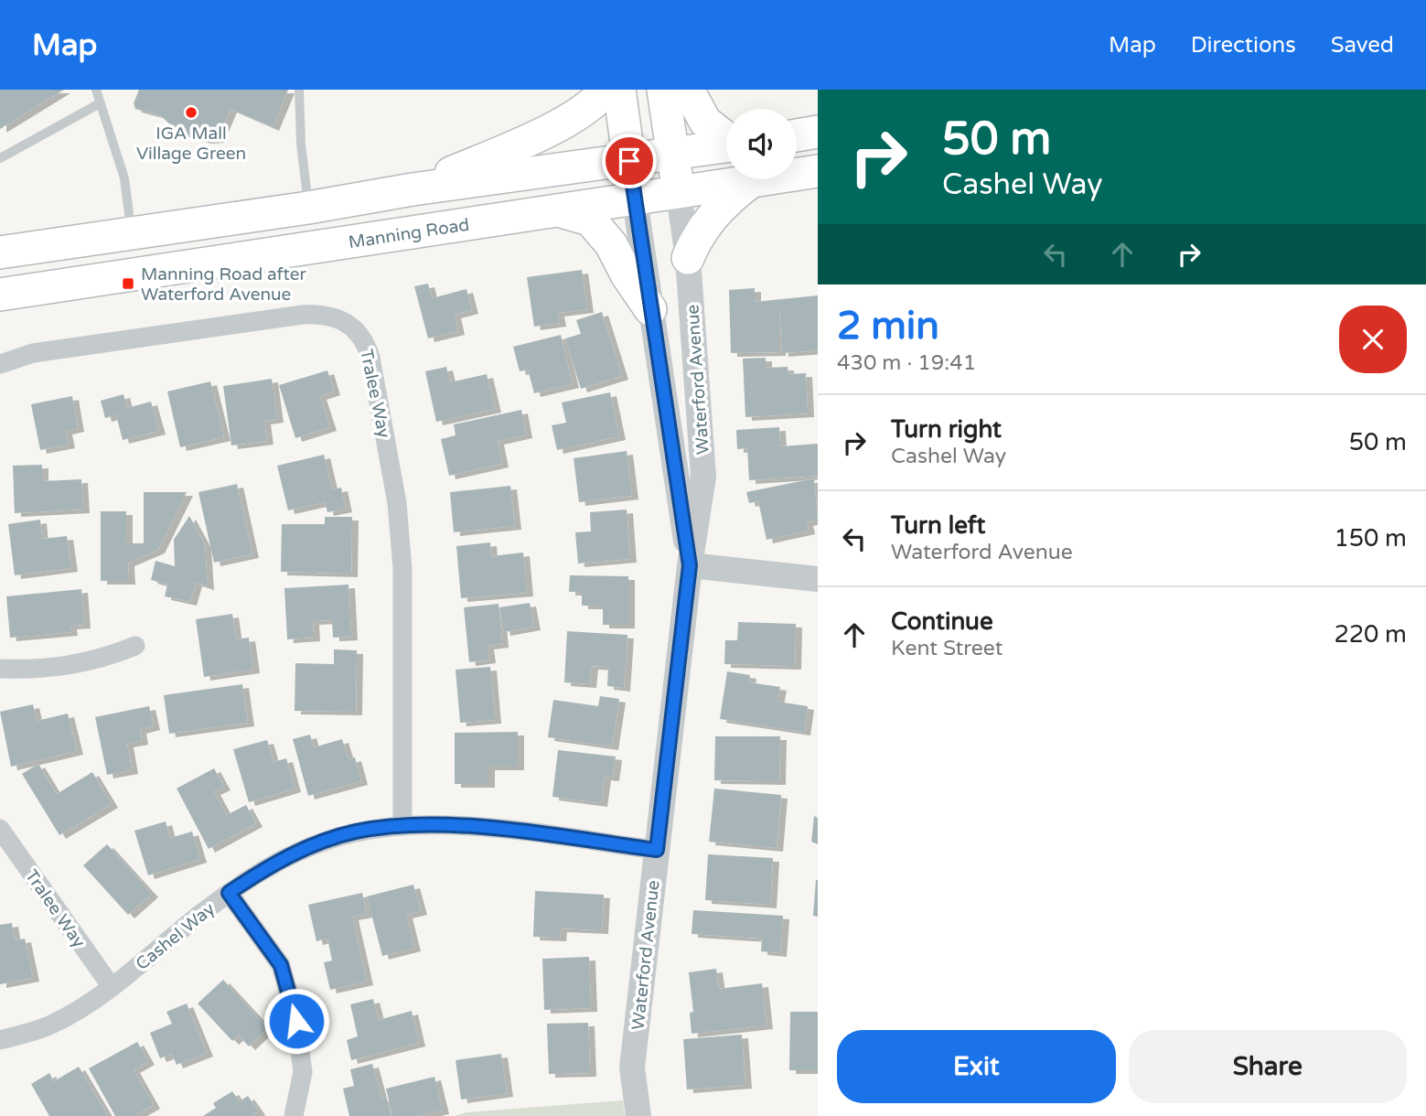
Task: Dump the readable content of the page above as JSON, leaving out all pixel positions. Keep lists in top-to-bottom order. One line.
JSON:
{"streets":{"main road":["Manning Road"],"street":["Waterford Avenue","Tralee Way","Cashel Way"]},"crossings":[["Manning Road","Waterford Avenue"],["Waterford Avenue","Cashel Way"],["Tralee Way","Cashel Way"]],"places":{"other":["IGA Mall Village Green"],"transit":["Manning Road after Waterford Avenue"]},"page":{"header":"Map","nav":["Map","Directions","Saved"],"turn":["50 m","Cashel Way"],"heading":["2 min","430 m · 19:41"],"list":[{"name":"Turn right","note":"Cashel Way","value":"50 m"},{"name":"Turn left","note":"Waterford Avenue","value":"150 m"},{"name":"Continue","note":"Kent Street","value":"220 m"}],"buttons":["Exit","Share"]}}
